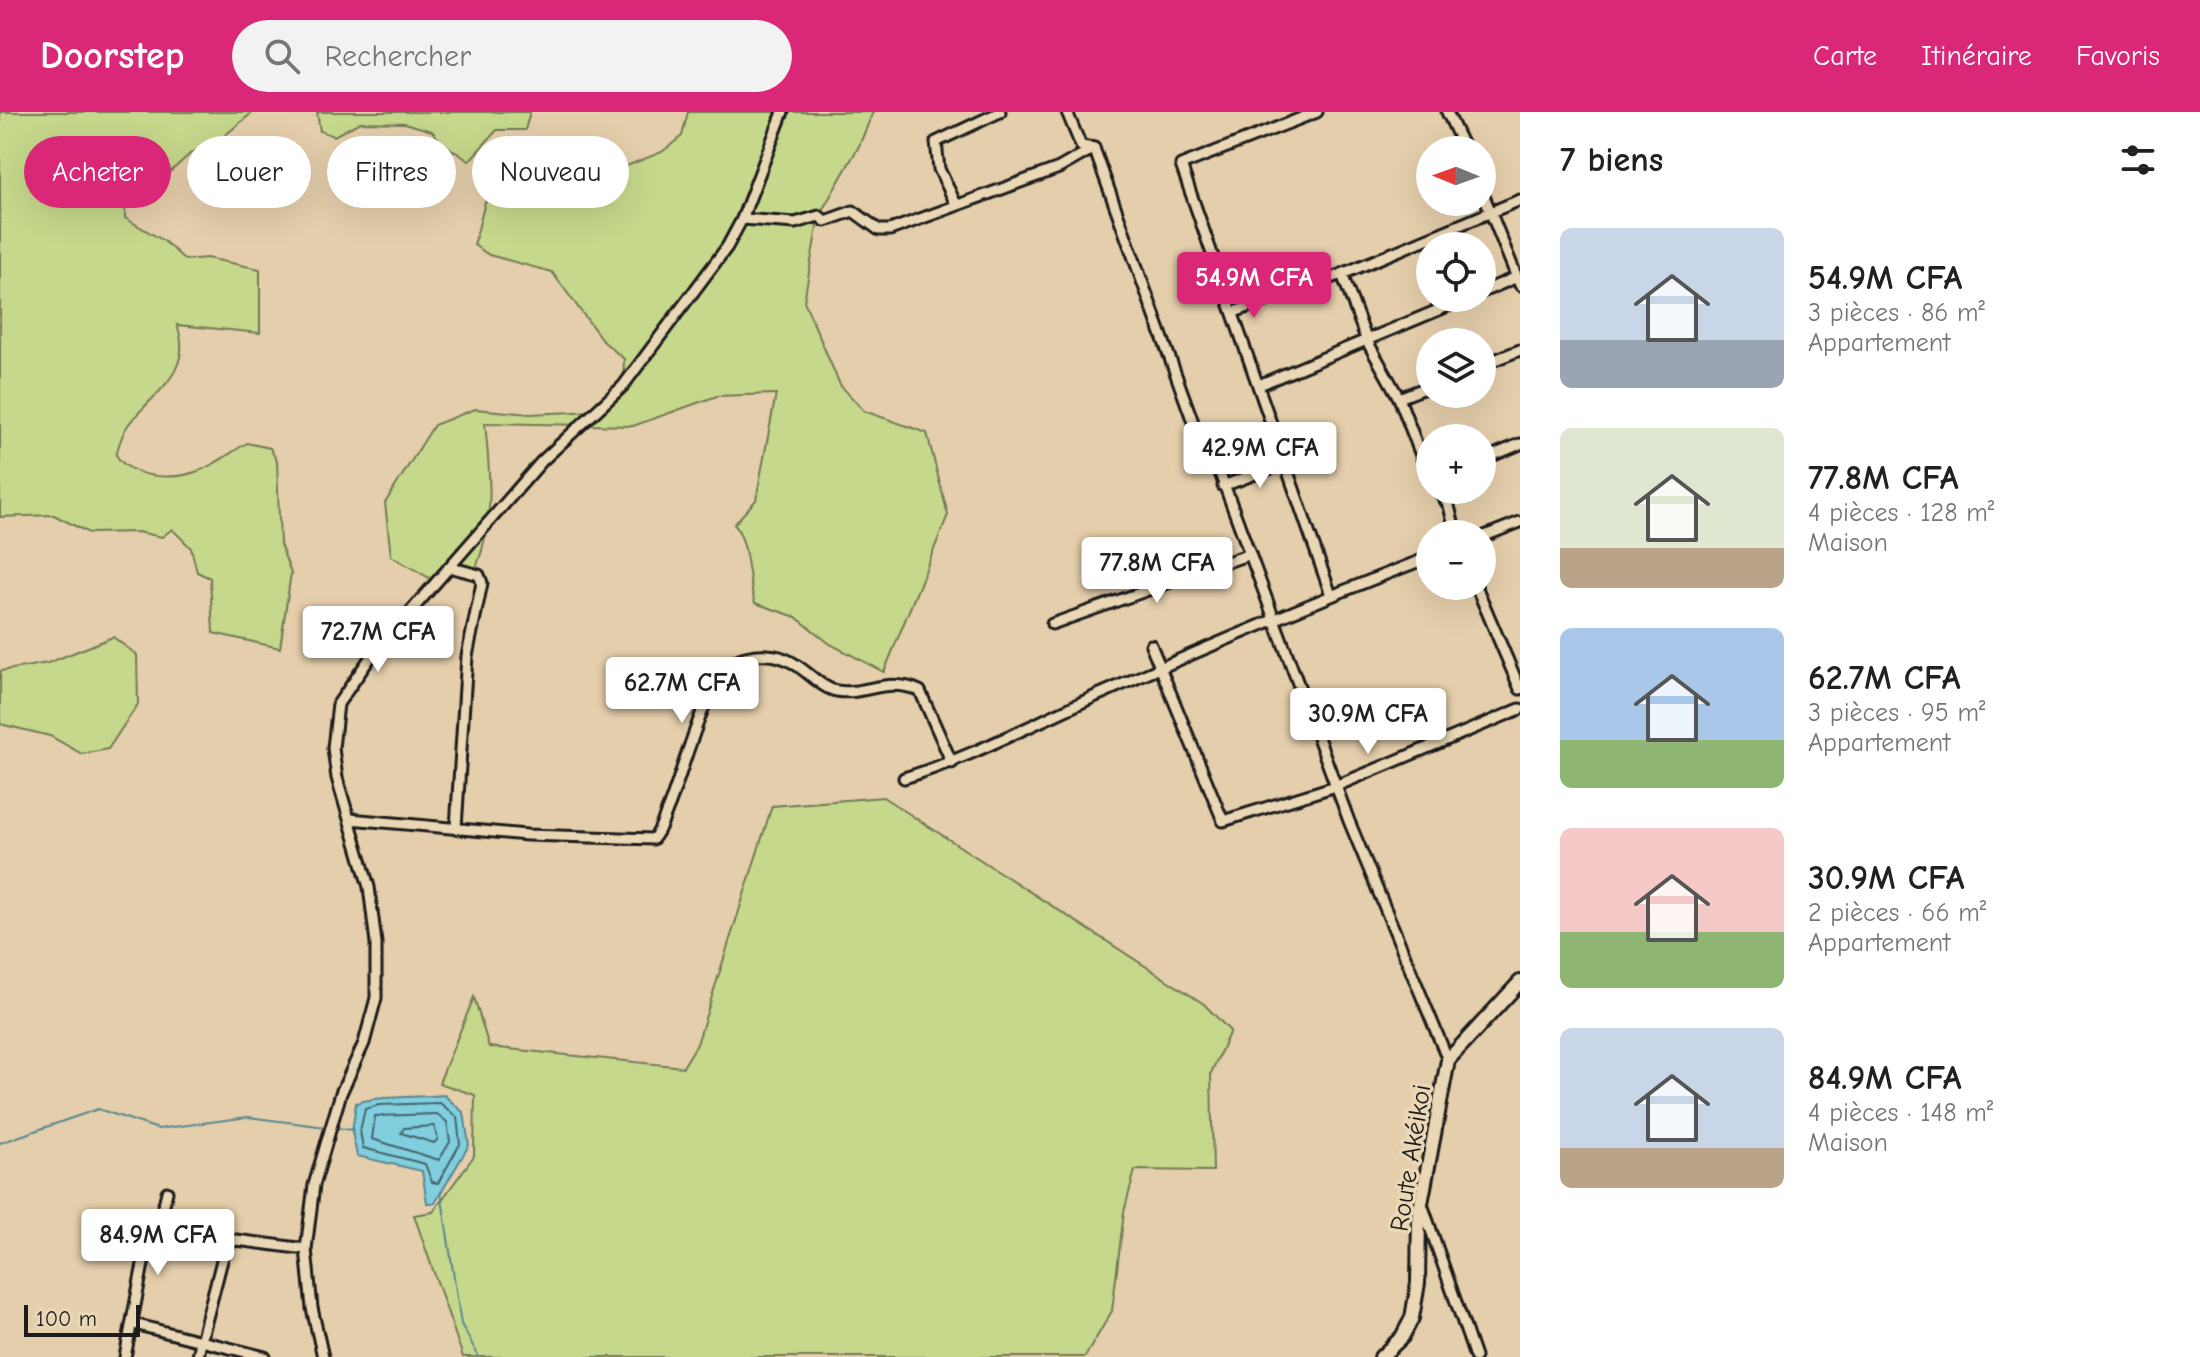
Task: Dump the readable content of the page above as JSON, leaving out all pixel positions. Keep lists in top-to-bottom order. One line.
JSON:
{"streets":{"street":["Route Akéikoi"]},"scale_bar":"100 m","north":"left","page":{"header":"Doorstep","search":"Rechercher","nav":["Carte","Itinéraire","Favoris"],"heading":"7 biens","map_buttons":["+","−"],"chip":["Acheter","Louer","Filtres","Nouveau"],"list":[{"name":"54.9M CFA","note":"3 pièces · 86 m² · Appartement"},{"name":"77.8M CFA","note":"4 pièces · 128 m² · Maison"},{"name":"62.7M CFA","note":"3 pièces · 95 m² · Appartement"},{"name":"30.9M CFA","note":"2 pièces · 66 m² · Appartement"},{"name":"84.9M CFA","note":"4 pièces · 148 m² · Maison"}],"price":["54.9M CFA","42.9M CFA","77.8M CFA","72.7M CFA","62.7M CFA","30.9M CFA","84.9M CFA"],"scale":"100 m"}}
